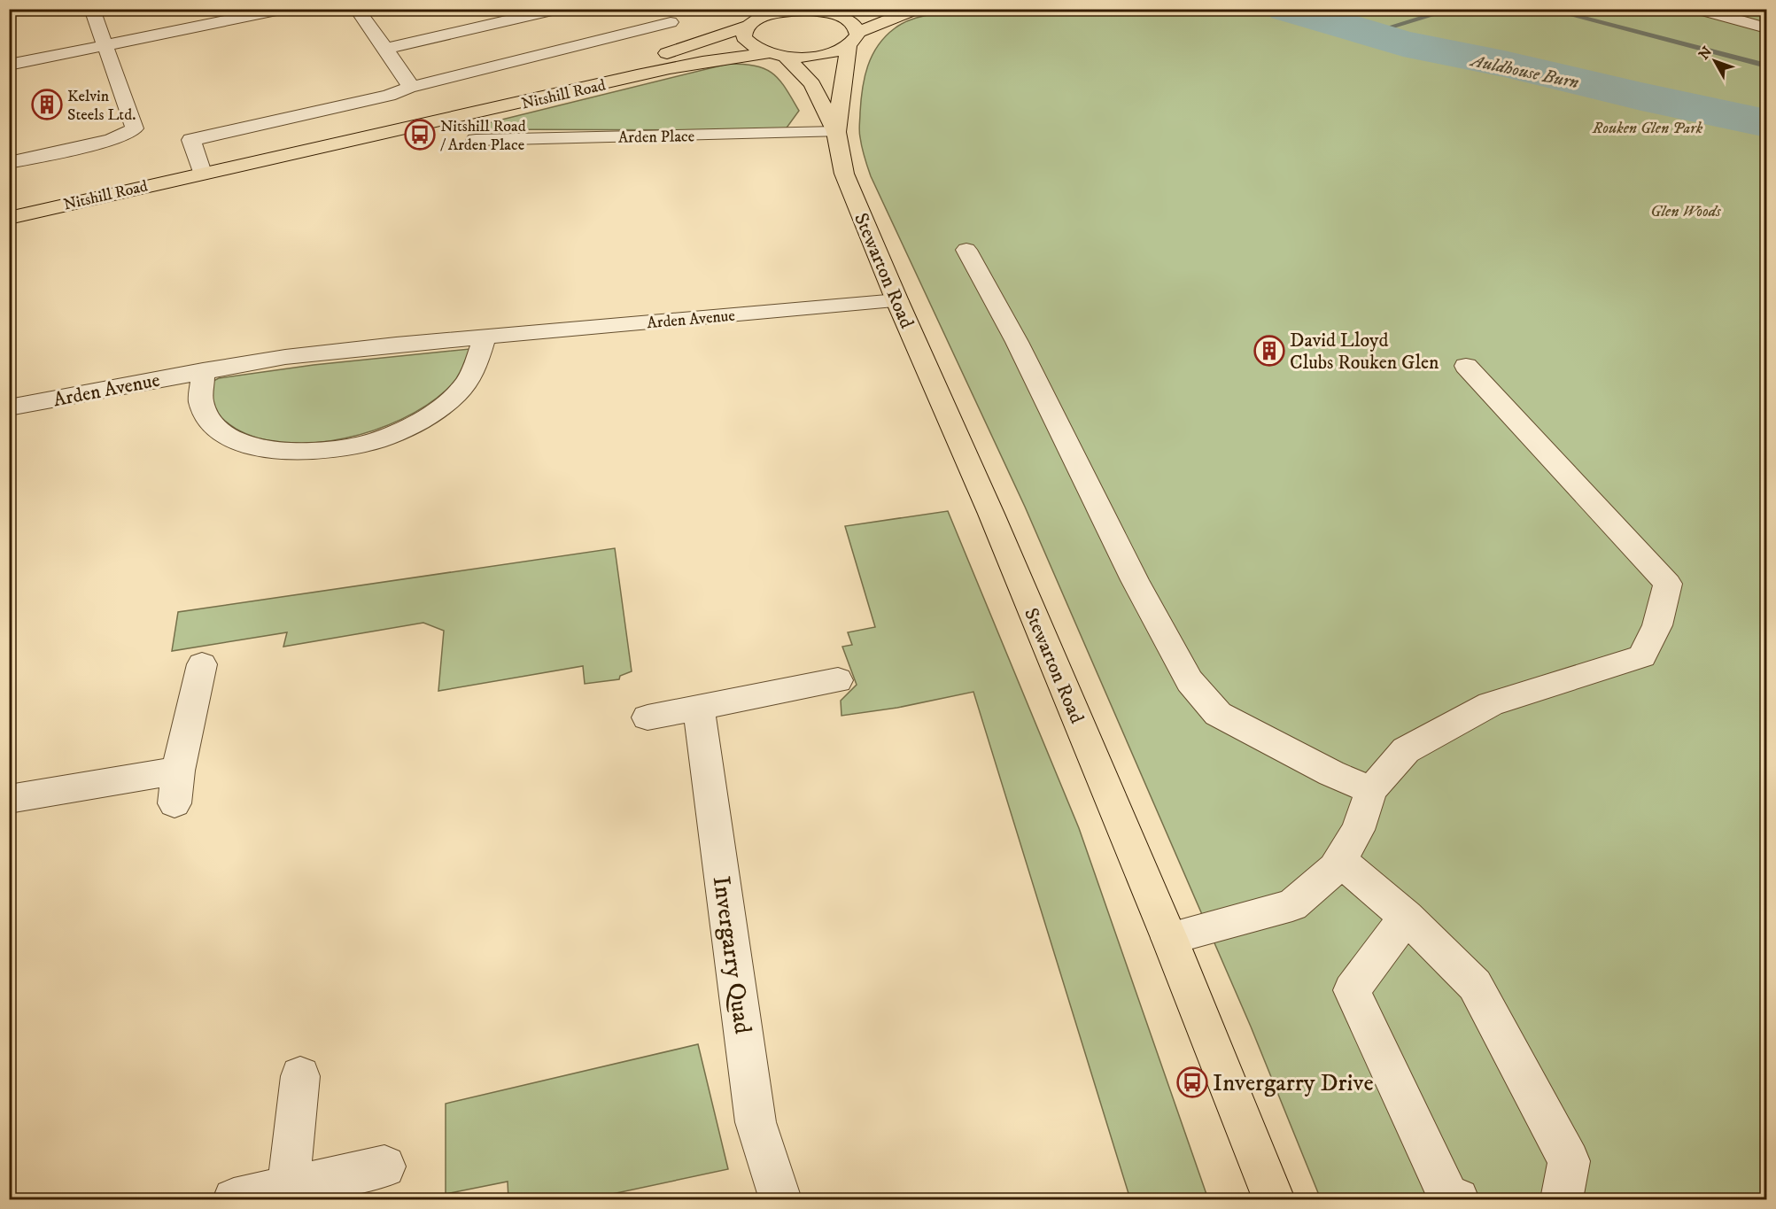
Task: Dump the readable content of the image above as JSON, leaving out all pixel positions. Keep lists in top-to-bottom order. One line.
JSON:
{"streets":{"main road":["Nitshill Road","Stewarton Road"],"street":["Arden Place","Arden Avenue","Invergarry Quad"]},"crossings":[["Nitshill Road","Stewarton Road"],["Arden Place","Stewarton Road"],["Stewarton Road","Arden Avenue"]],"water":["Auldhouse Burn"],"parks":["Rouken Glen Park","Glen Woods"],"places":{"building":["Kelvin Steels Ltd.","David Lloyd Clubs Rouken Glen"],"bus stop":["Nitshill Road / Arden Place","Invergarry Drive"]},"north":"top left"}
